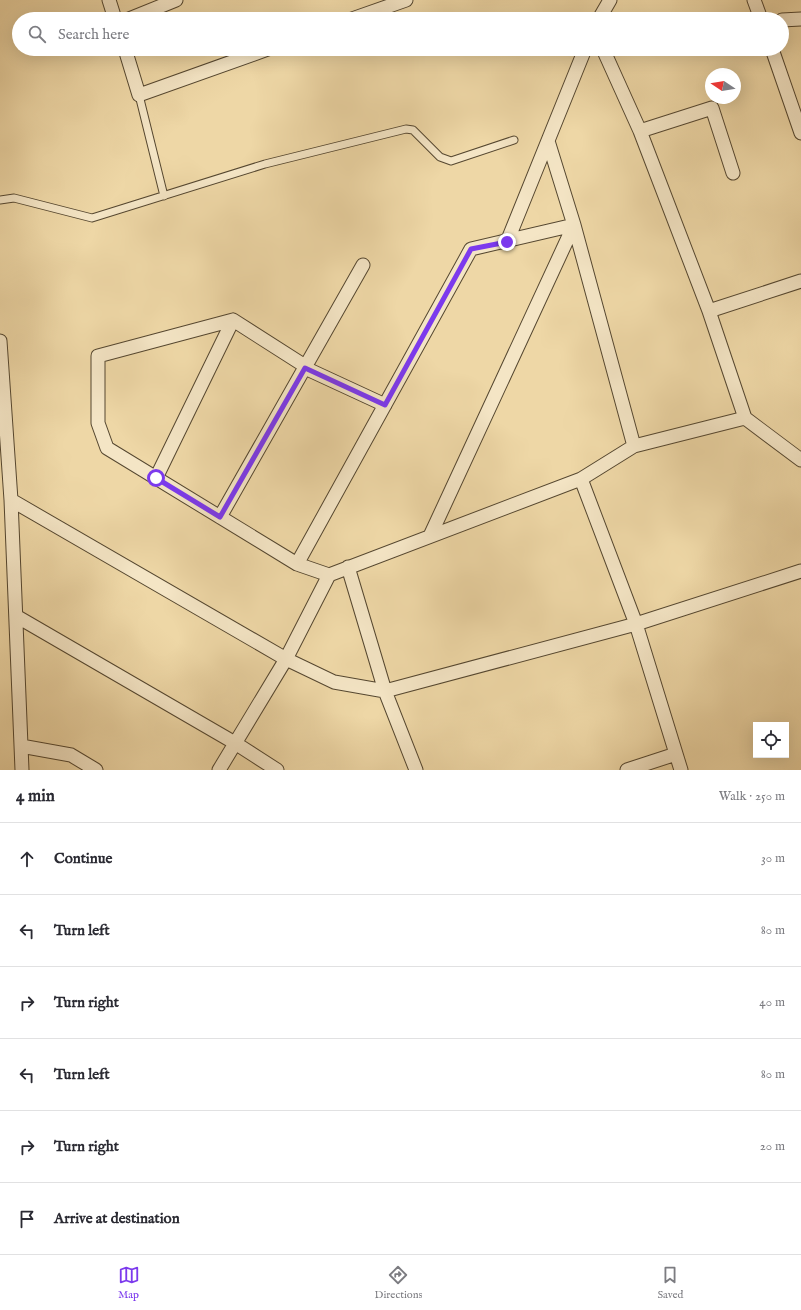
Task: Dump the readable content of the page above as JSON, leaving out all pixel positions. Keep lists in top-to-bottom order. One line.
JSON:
{"north":"left","page":{"search":"Search here","heading":["4 min","Walk · 250 m"],"list":[["Continue","30 m"],["Turn left","80 m"],["Turn right","40 m"],["Turn left","80 m"],["Turn right","20 m"],"Arrive at destination"],"nav":["Map","Directions","Saved"]}}
